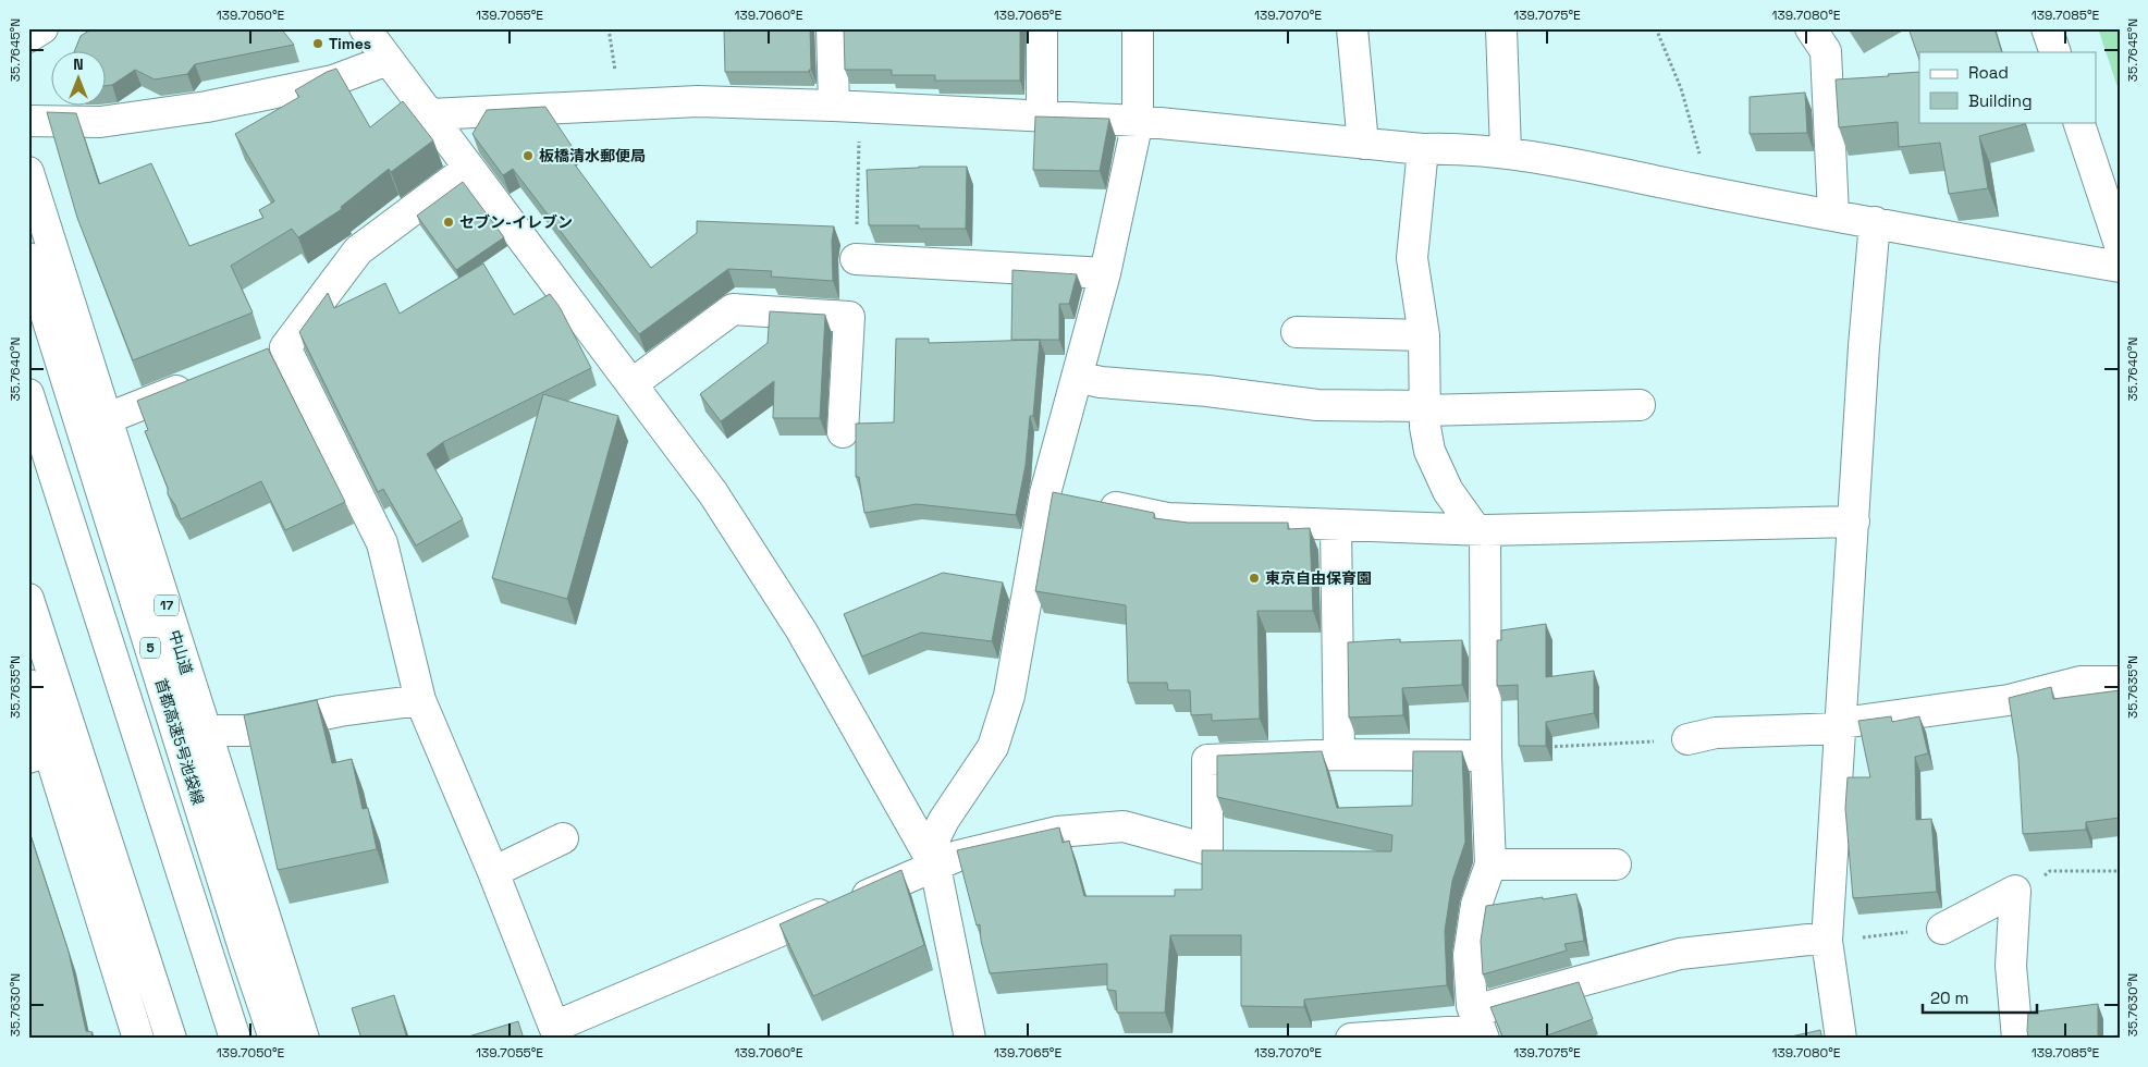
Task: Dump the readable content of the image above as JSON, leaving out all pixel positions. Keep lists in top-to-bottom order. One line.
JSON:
{"streets":{"main road":["17","5","中山道","首都高速5号池袋線"]},"places":["Times","板橋清水郵便局","セブン-イレブン","東京自由保育園"],"legend":["Road","Building"],"scale_bar":"20 m","north":"top","coordinates":["139.7050°E","139.7055°E","139.7060°E","139.7065°E","139.7070°E","139.7075°E","139.7080°E","139.7085°E","35.7645°N","35.7640°N","35.7635°N","35.7630°N"]}
